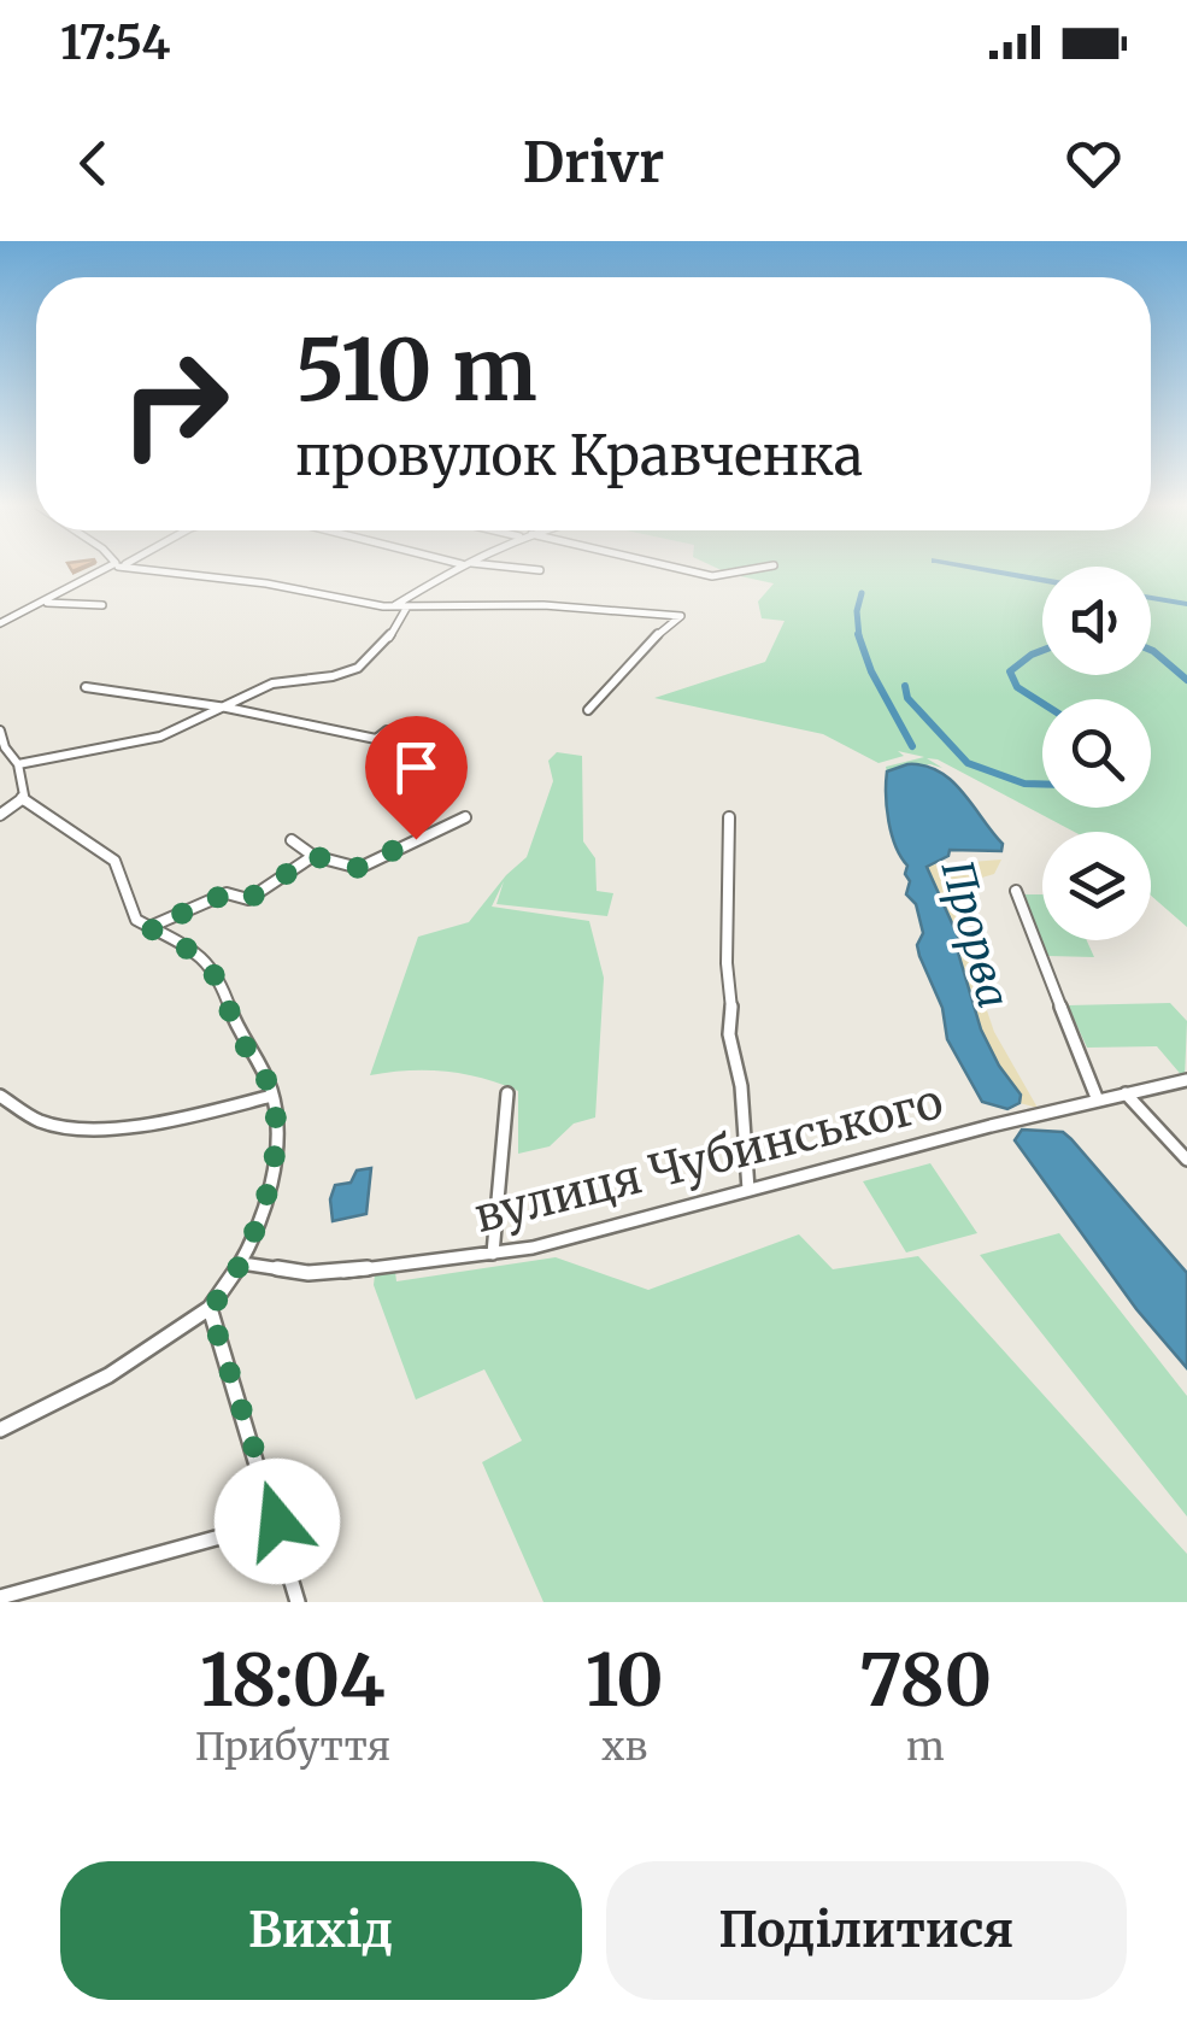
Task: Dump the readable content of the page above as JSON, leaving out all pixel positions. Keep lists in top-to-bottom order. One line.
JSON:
{"streets":{"street":["вулиця Чубинського"]},"water":["Прорва"],"page":{"status":"17:54","header":"Drivr","turn":["510 m","провулок Кравченка"],"eta":["18:04","Прибуття","10","хв","780","m"],"buttons":["Вихід","Поділитися"]}}
